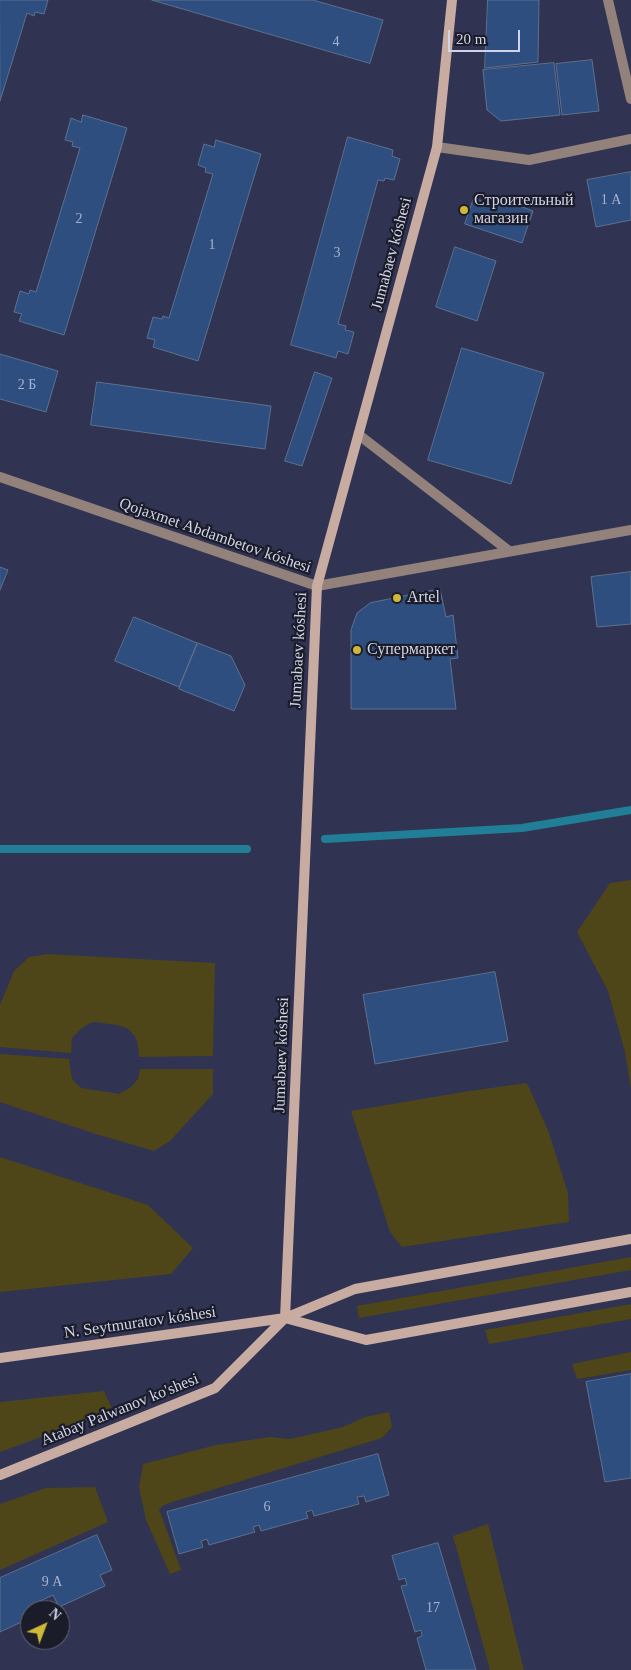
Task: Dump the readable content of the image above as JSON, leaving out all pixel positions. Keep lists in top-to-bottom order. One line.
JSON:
{"streets":{"street":["Jumabaev kóshesi","Qojaxmet Abdambetov kóshesi","N. Seytmuratov kóshesi","Atabay Palwanov ko'shesi"]},"crossings":[["Jumabaev kóshesi","Qojaxmet Abdambetov kóshesi"],["Jumabaev kóshesi","N. Seytmuratov kóshesi"],["Jumabaev kóshesi","Atabay Palwanov ko'shesi"],["N. Seytmuratov kóshesi","Atabay Palwanov ko'shesi"]],"places":["Строительный магазин","Artel","Супермаркет"],"house_numbers":["4","1 А","2","1","3","2 Б","6","9 A","17"],"scale_bar":"20 m","north":"top right"}
